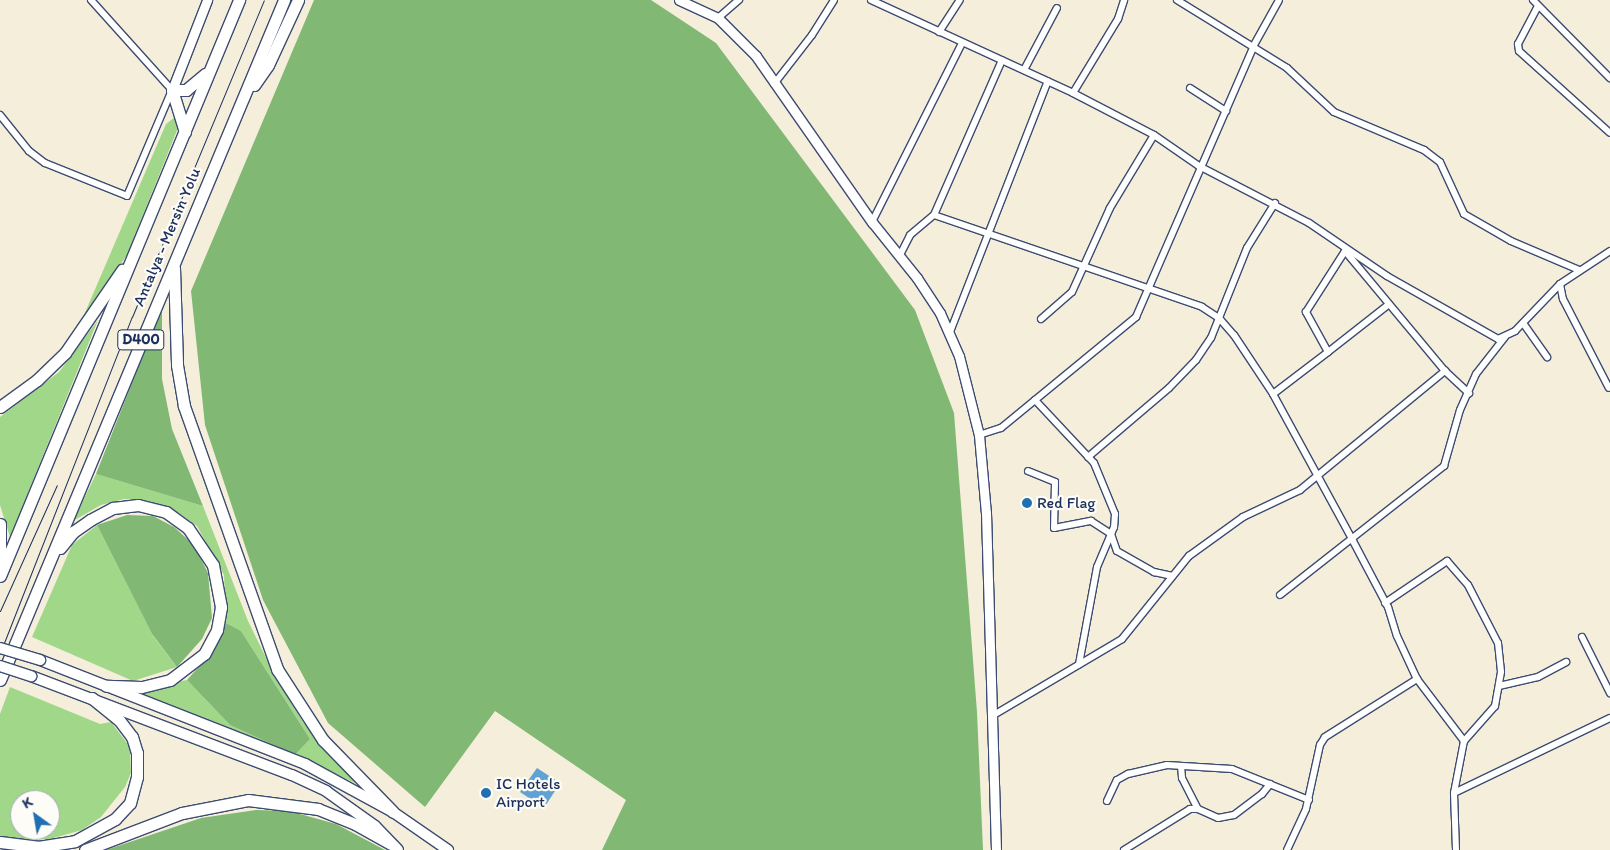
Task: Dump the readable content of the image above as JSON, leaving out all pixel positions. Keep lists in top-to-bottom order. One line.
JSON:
{"streets":{"highway":["Antalya - Mersin Yolu","D400"]},"places":["Red Flag","IC Hotels Airport"],"north":"top left"}
